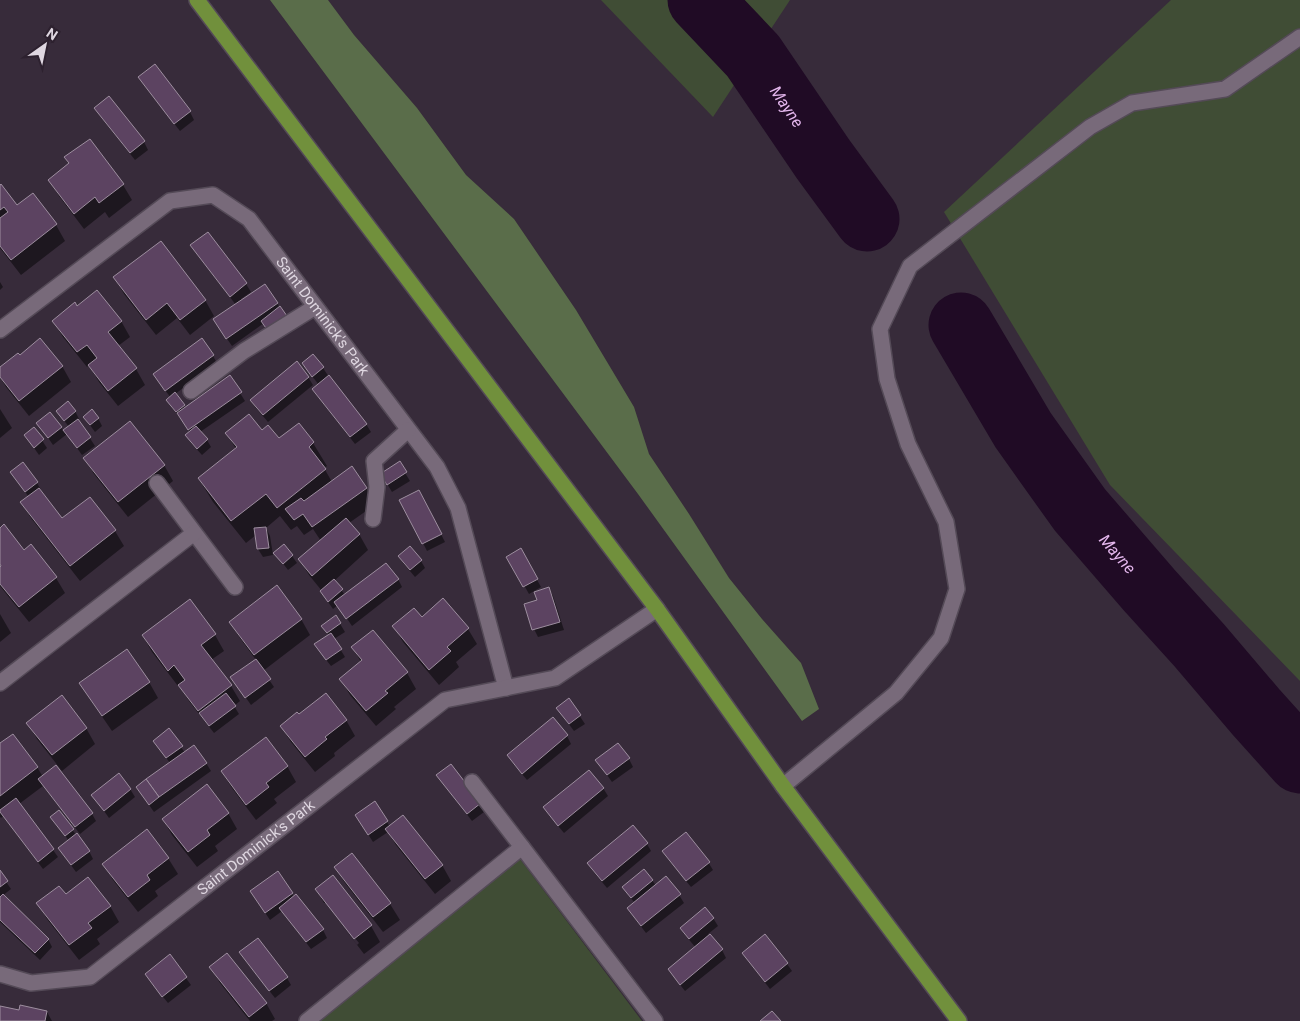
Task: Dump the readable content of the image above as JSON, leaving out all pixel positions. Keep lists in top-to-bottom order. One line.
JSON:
{"streets":{"street":["Saint Dominick's Park"]},"water":["Mayne"],"north":"top right"}
